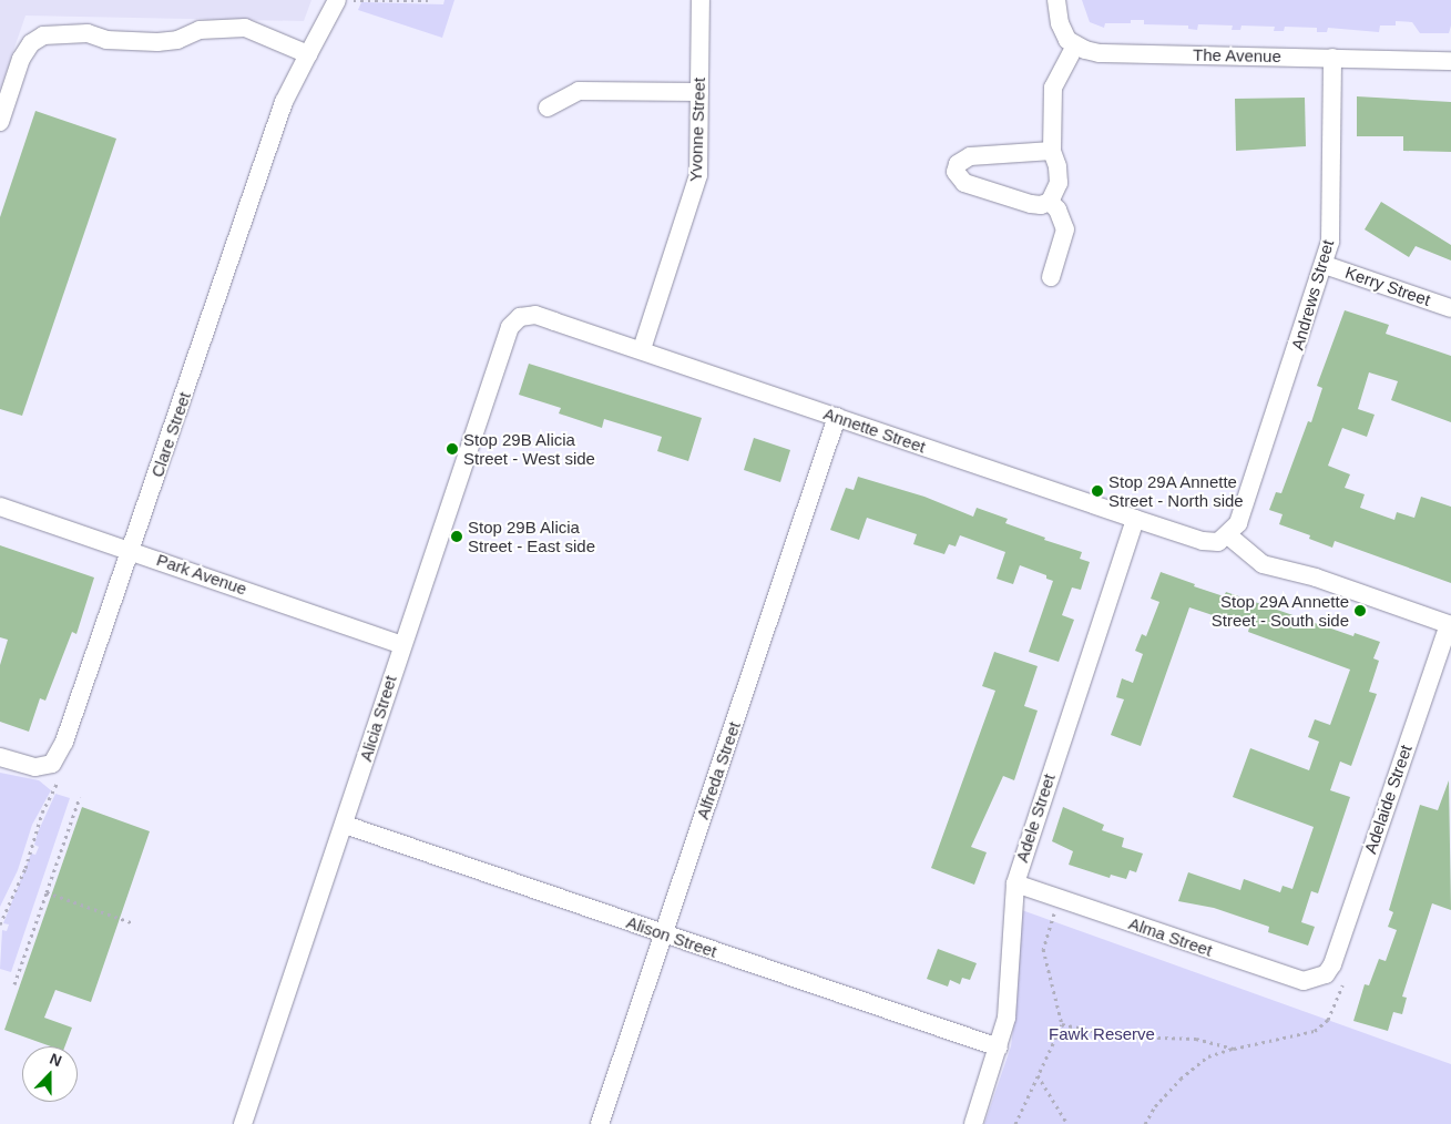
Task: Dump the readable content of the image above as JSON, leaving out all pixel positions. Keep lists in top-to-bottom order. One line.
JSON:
{"streets":{"street":["The Avenue","Yvonne Street","Kerry Street","Andrews Street","Annette Street","Clare Street","Park Avenue","Alicia Street","Alfreda Street","Adelaide Street","Adele Street","Alison Street","Alma Street"]},"crossings":[["The Avenue","Andrews Street"],["Yvonne Street","Annette Street"],["Kerry Street","Andrews Street"],["Andrews Street","Annette Street"],["Annette Street","Alicia Street"],["Annette Street","Alfreda Street"],["Annette Street","Adele Street"],["Clare Street","Park Avenue"],["Park Avenue","Alicia Street"],["Alicia Street","Alison Street"],["Alfreda Street","Alison Street"],["Adelaide Street","Alma Street"],["Adele Street","Alison Street"],["Adele Street","Alma Street"]],"parks":["Fawk Reserve"],"places":["Stop 29B Alicia Street - West side","Stop 29A Annette Street - North side","Stop 29B Alicia Street - East side","Stop 29A Annette Street - South side"],"north":"top"}
